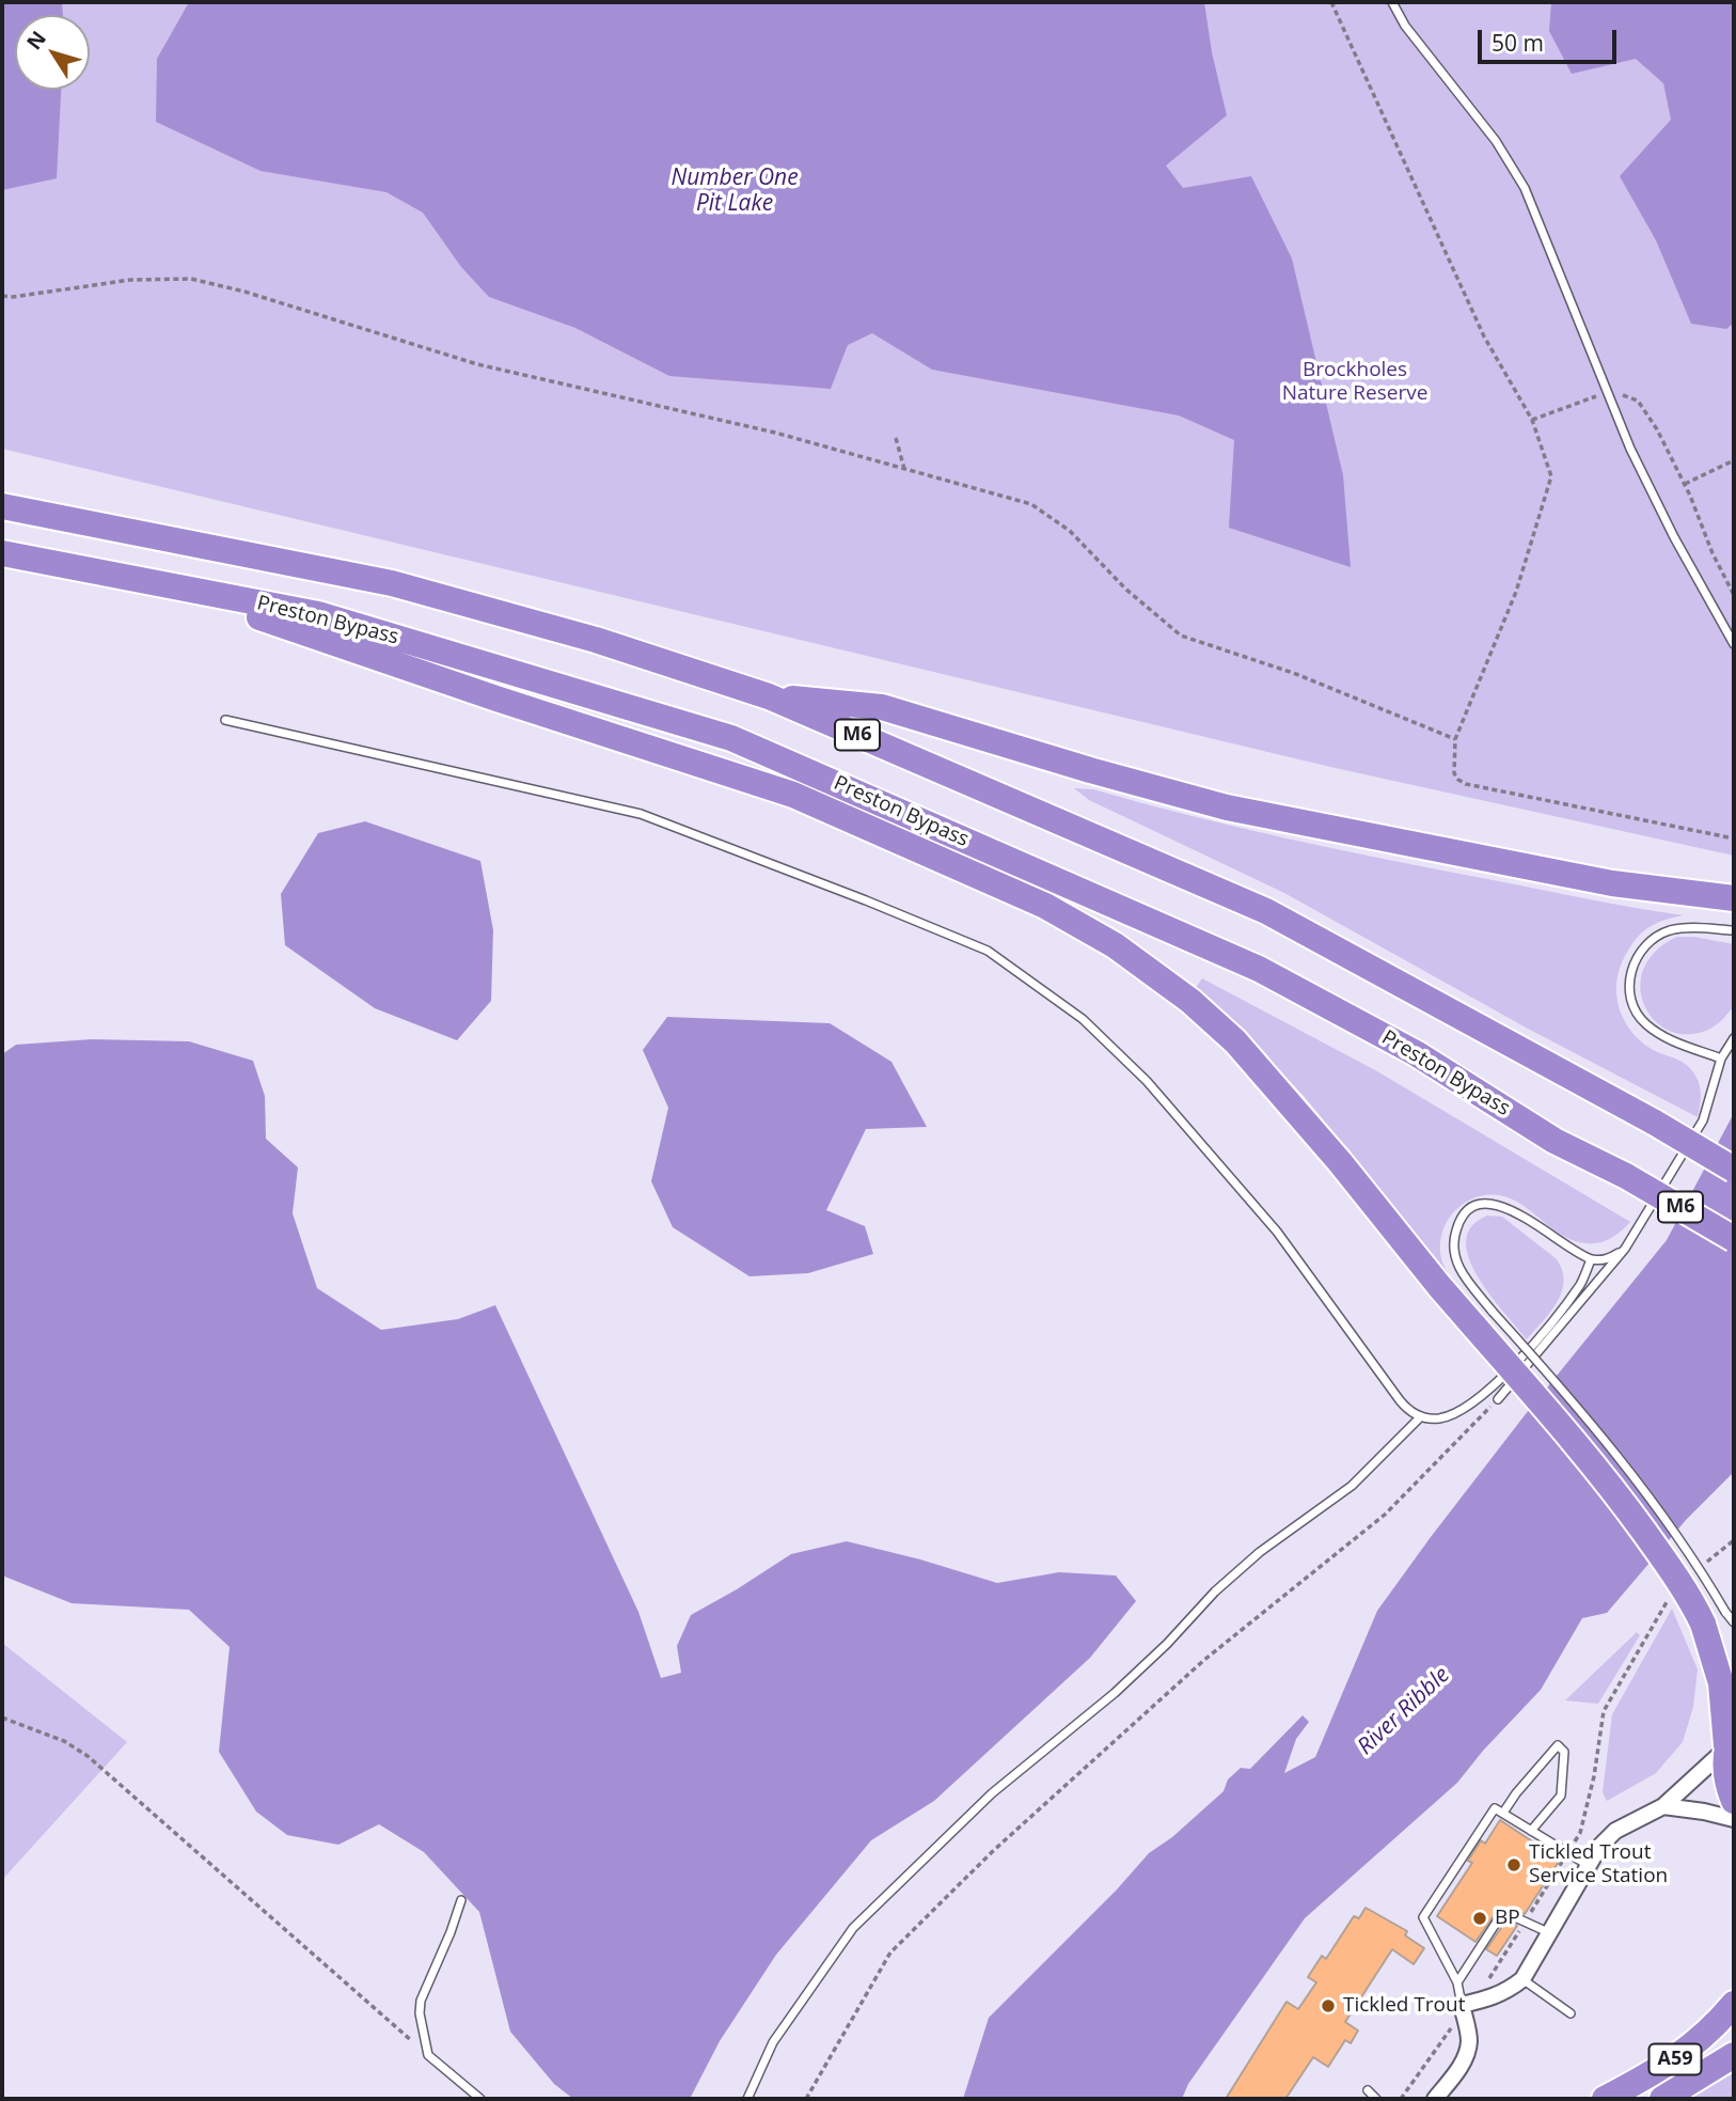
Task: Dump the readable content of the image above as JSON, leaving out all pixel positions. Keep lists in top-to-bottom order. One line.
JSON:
{"streets":{"highway":["Preston Bypass","M6","A59"]},"water":["Number One Pit Lake","River Ribble"],"parks":["Brockholes Nature Reserve"],"places":["Tickled Trout Service Station","BP","Tickled Trout"],"scale_bar":"50 m","north":"top left"}
